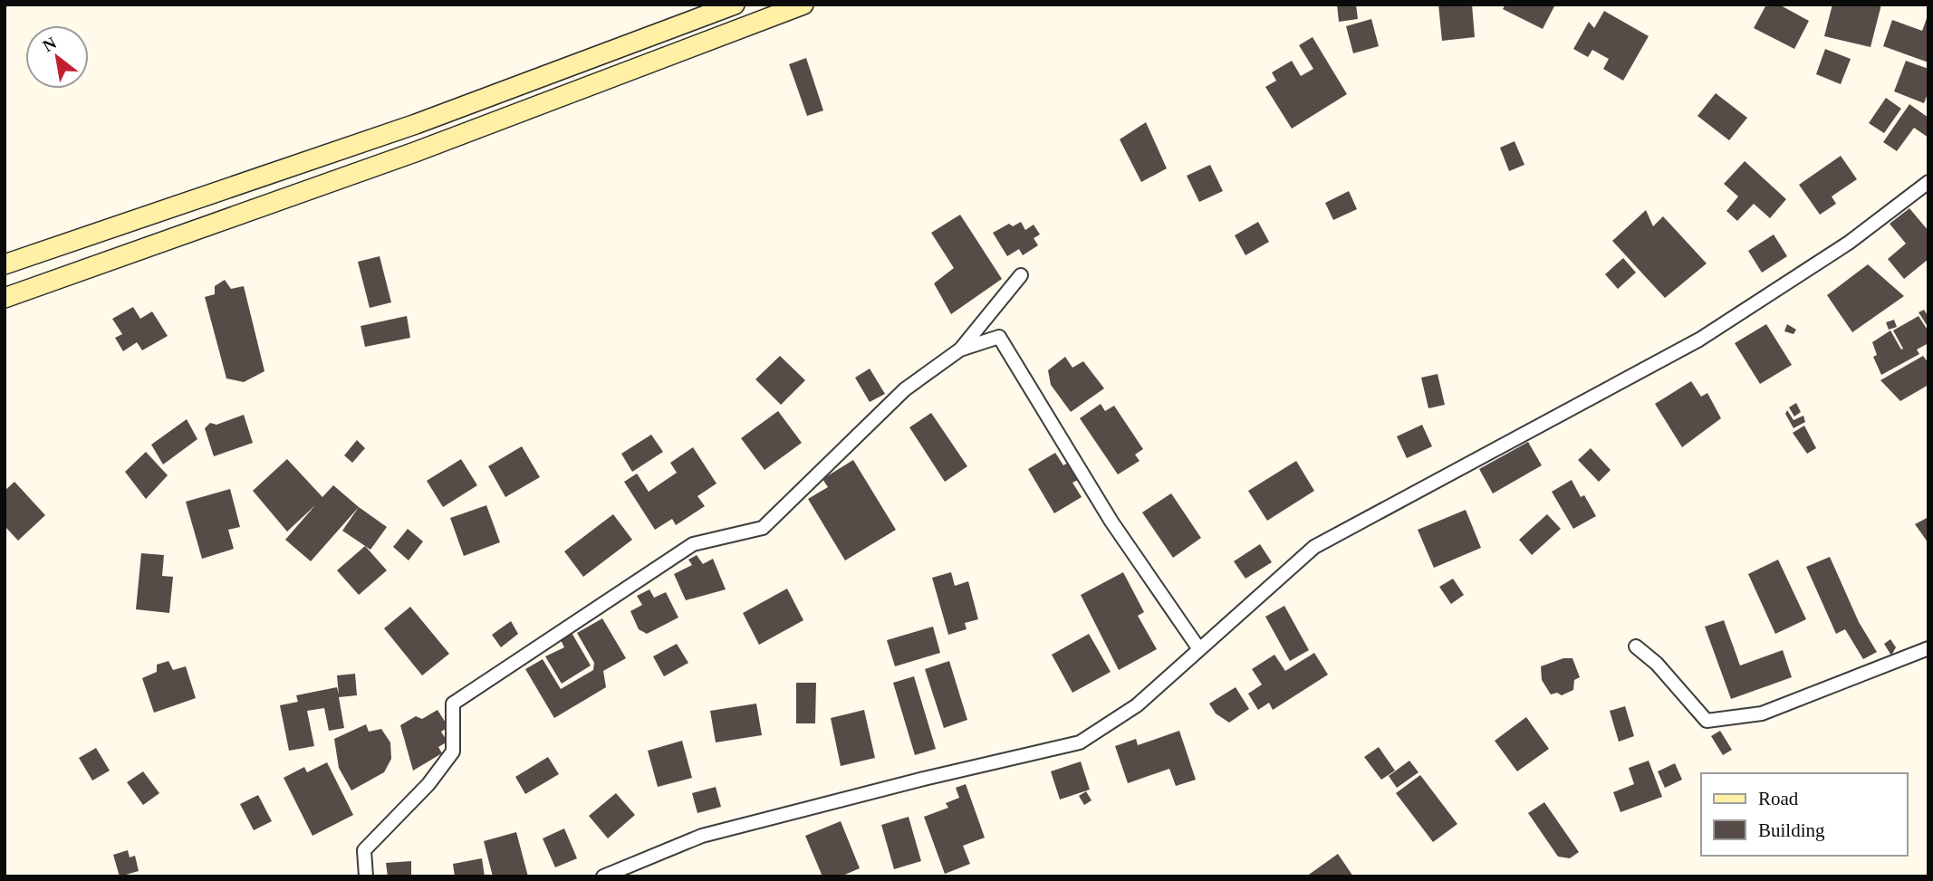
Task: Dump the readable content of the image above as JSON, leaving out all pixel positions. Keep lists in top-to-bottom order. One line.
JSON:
{"legend":["Road","Building"],"north":"top left"}
